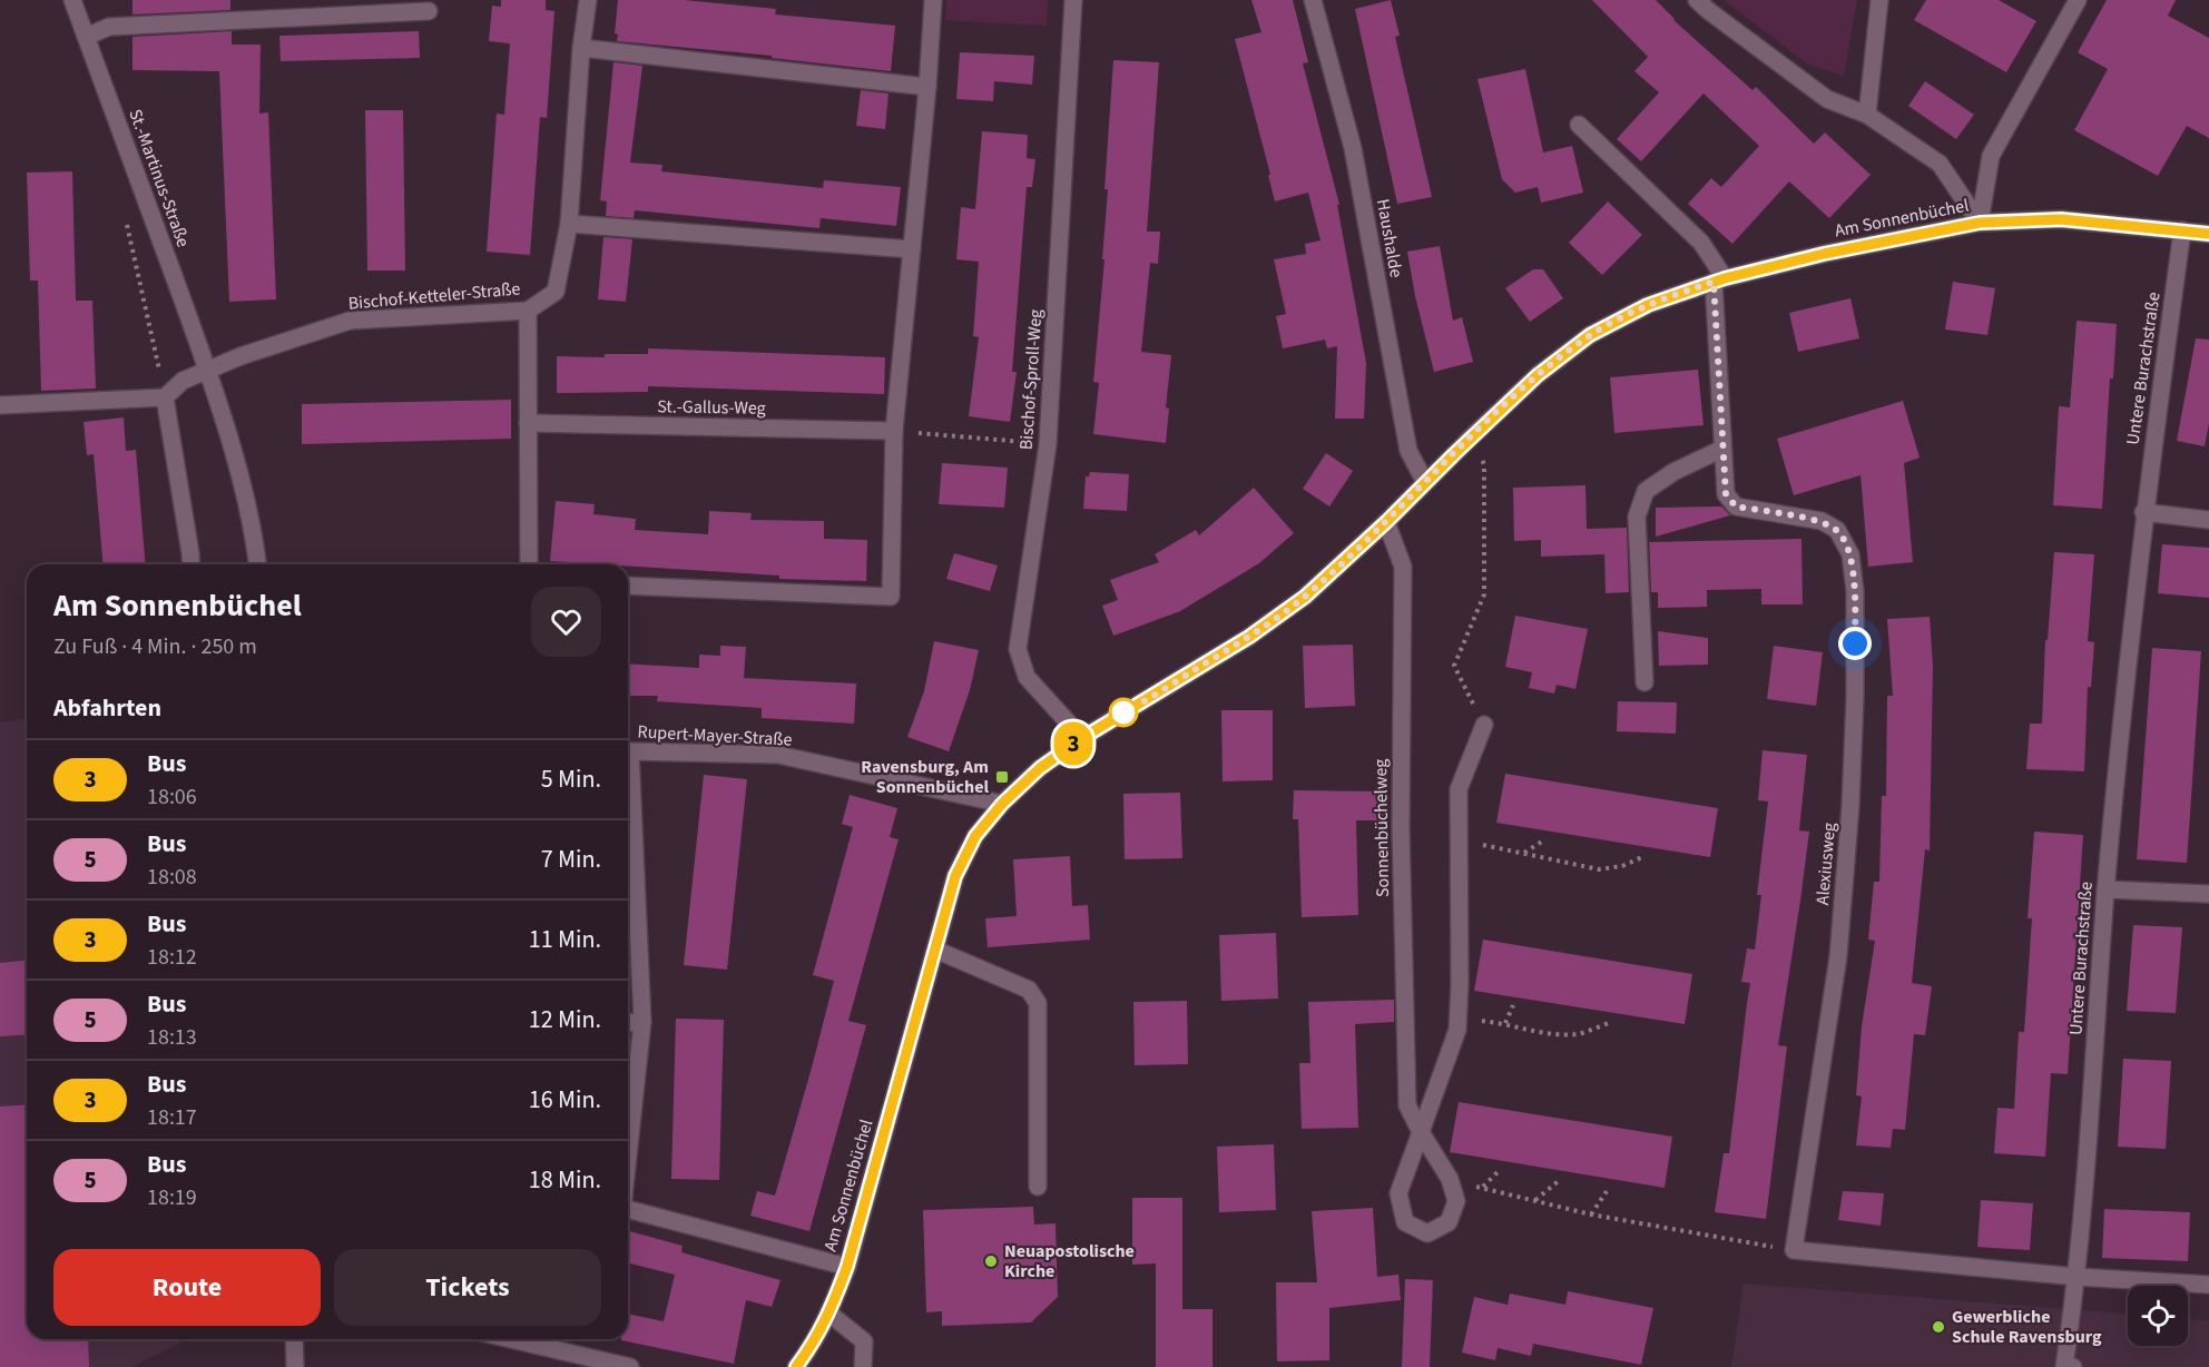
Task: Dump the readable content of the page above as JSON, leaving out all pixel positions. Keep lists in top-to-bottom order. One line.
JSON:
{"streets":{"street":["St.-Martinus-Straße","Am Sonnenbüchel","Haushalde","Bischof-Ketteler-Straße","Untere Burachstraße","Bischof-Sproll-Weg","St.-Gallus-Weg","Rupert-Mayer-Straße","Sonnenbüchelweg","Alexiusweg"]},"crossings":[["St.-Martinus-Straße","Bischof-Ketteler-Straße"],["Am Sonnenbüchel","Haushalde"],["Am Sonnenbüchel","Untere Burachstraße"],["Am Sonnenbüchel","Bischof-Sproll-Weg"],["Am Sonnenbüchel","Rupert-Mayer-Straße"],["Am Sonnenbüchel","Sonnenbüchelweg"],["Am Sonnenbüchel","Alexiusweg"]],"places":{"transit":["Ravensburg, Am Sonnenbüchel"],"other":["Neuapostolische Kirche","Gewerbliche Schule Ravensburg"]},"lines":["bus line 3"],"page":{"on_map":"3","heading":[["Am Sonnenbüchel","Zu Fuß · 4 Min. · 250 m"],"Abfahrten"],"list":[{"mark":"3","name":"Bus","note":"18:06","value":"5 Min."},{"mark":"5","name":"Bus","note":"18:08","value":"7 Min."},{"mark":"3","name":"Bus","note":"18:12","value":"11 Min."},{"mark":"5","name":"Bus","note":"18:13","value":"12 Min."},{"mark":"3","name":"Bus","note":"18:17","value":"16 Min."},{"mark":"5","name":"Bus","note":"18:19","value":"18 Min."}],"buttons":["Route","Tickets"]}}
